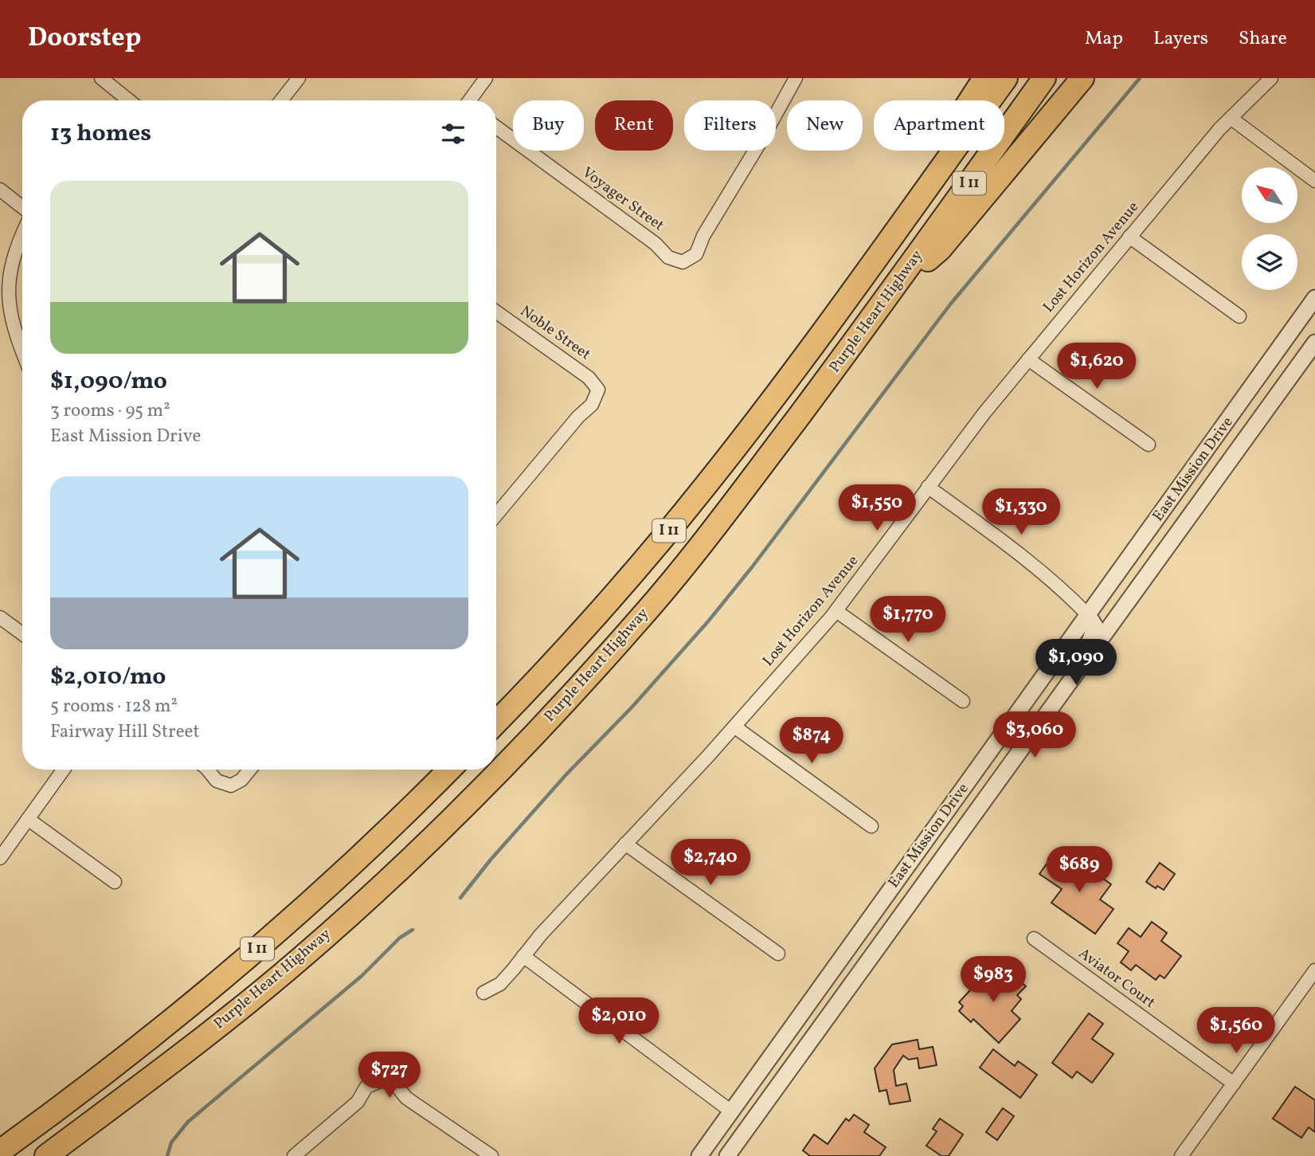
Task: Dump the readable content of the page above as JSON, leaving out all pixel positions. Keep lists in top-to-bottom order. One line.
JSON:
{"streets":{"highway":["I 11","Purple Heart Highway"],"street":["Voyager Street","Lost Horizon Avenue","Noble Street","East Mission Drive","Aviator Court"]},"north":"top left","page":{"header":"Doorstep","nav":["Map","Layers","Share"],"chip":["Buy","Rent","Filters","New","Apartment"],"heading":"13 homes","list":[{"name":"$1,090/mo","note":"3 rooms · 95 m² · East Mission Drive"},{"name":"$2,010/mo","note":"5 rooms · 128 m² · Fairway Hill Street"}],"price":["$1,620","$1,550","$1,330","$1,770","$1,090","$3,060","$874","$2,740","$689","$983","$2,010","$1,560","$727"]}}
